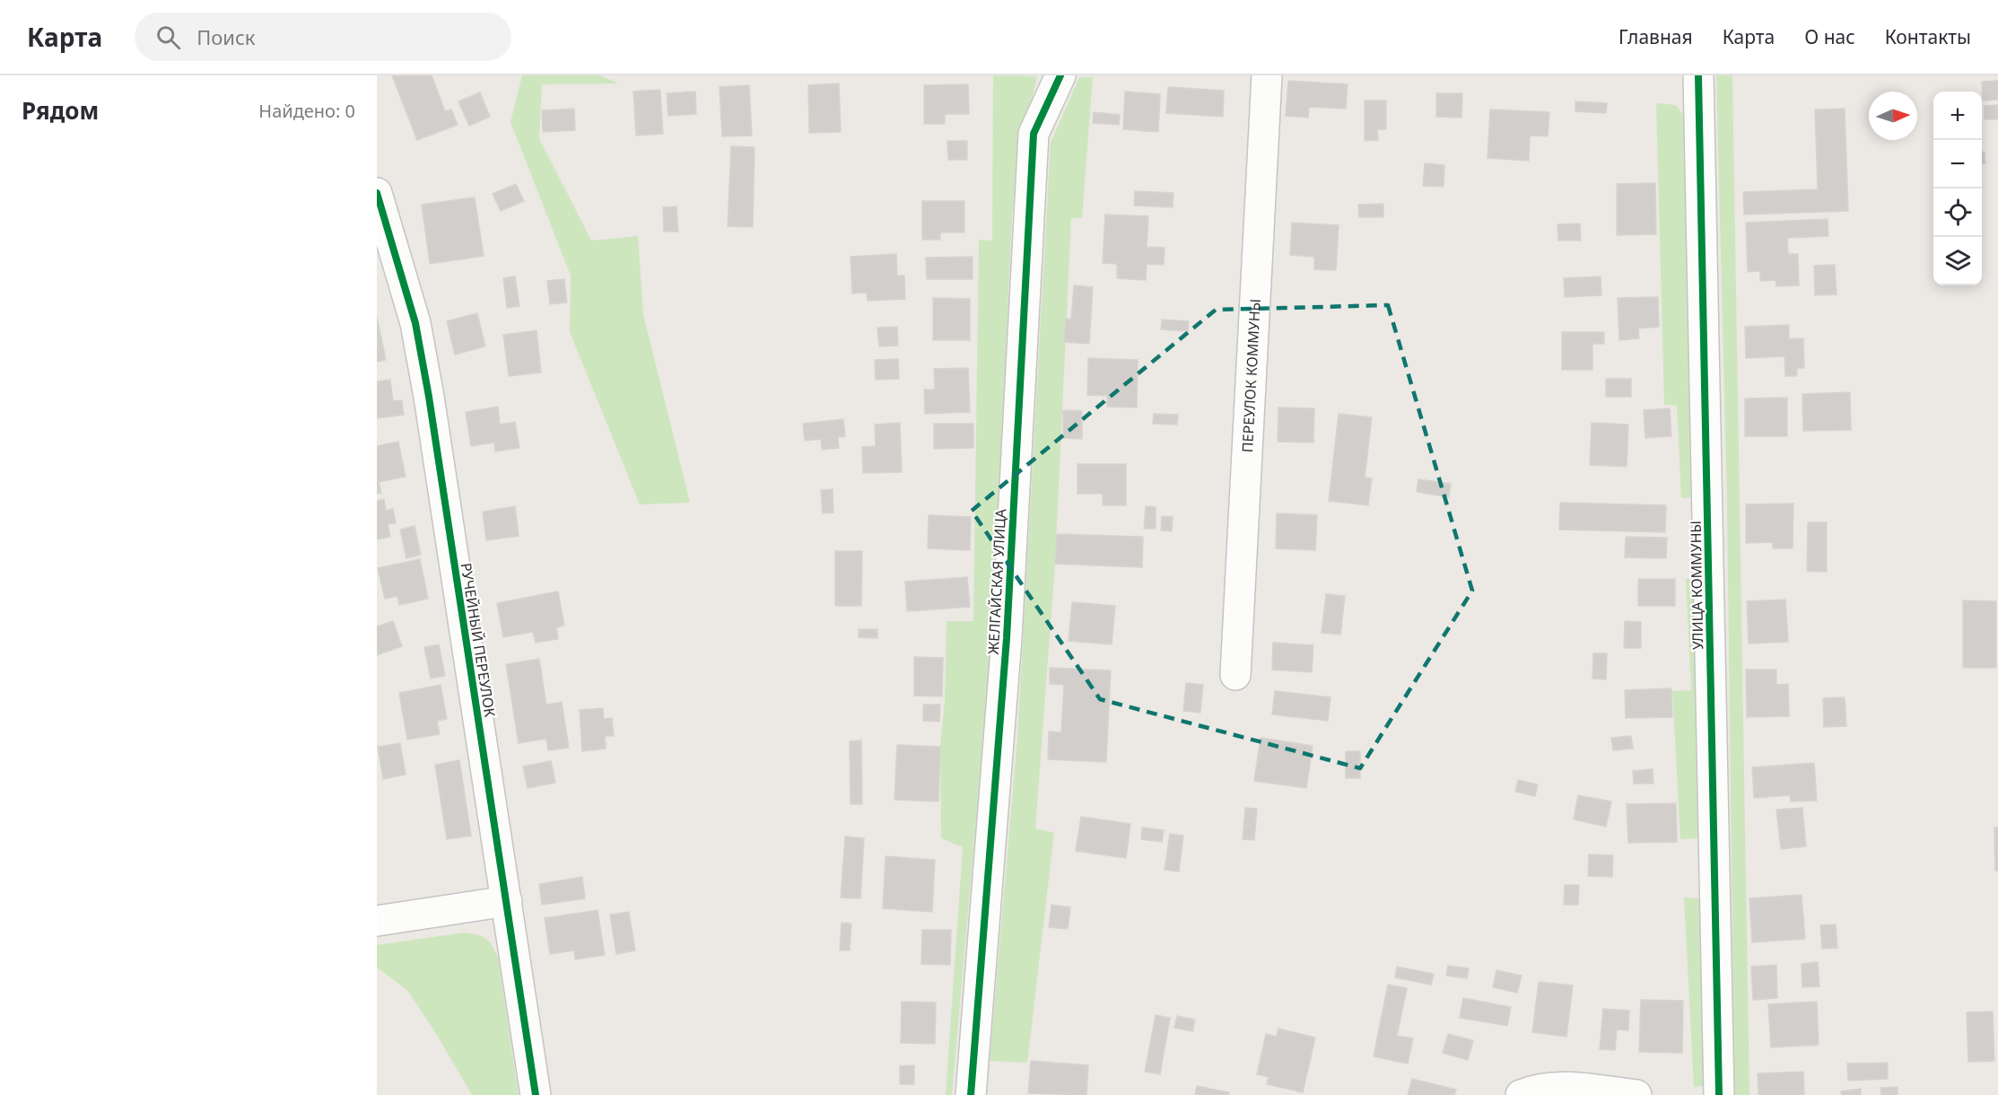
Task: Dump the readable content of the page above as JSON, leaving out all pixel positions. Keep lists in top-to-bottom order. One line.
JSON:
{"streets":{"street":["ПЕРЕУЛОК КОММУНЫ","ЖЕЛГАЙСКАЯ УЛИЦА","УЛИЦА КОММУНЫ","РУЧЕЙНЫЙ ПЕРЕУЛОК"]},"north":"right","page":{"header":"Карта","search":"Поиск","nav":["Главная","Карта","О нас","Контакты"],"heading":["Рядом","Найдено: 0"],"map_buttons":["+","−"]}}
